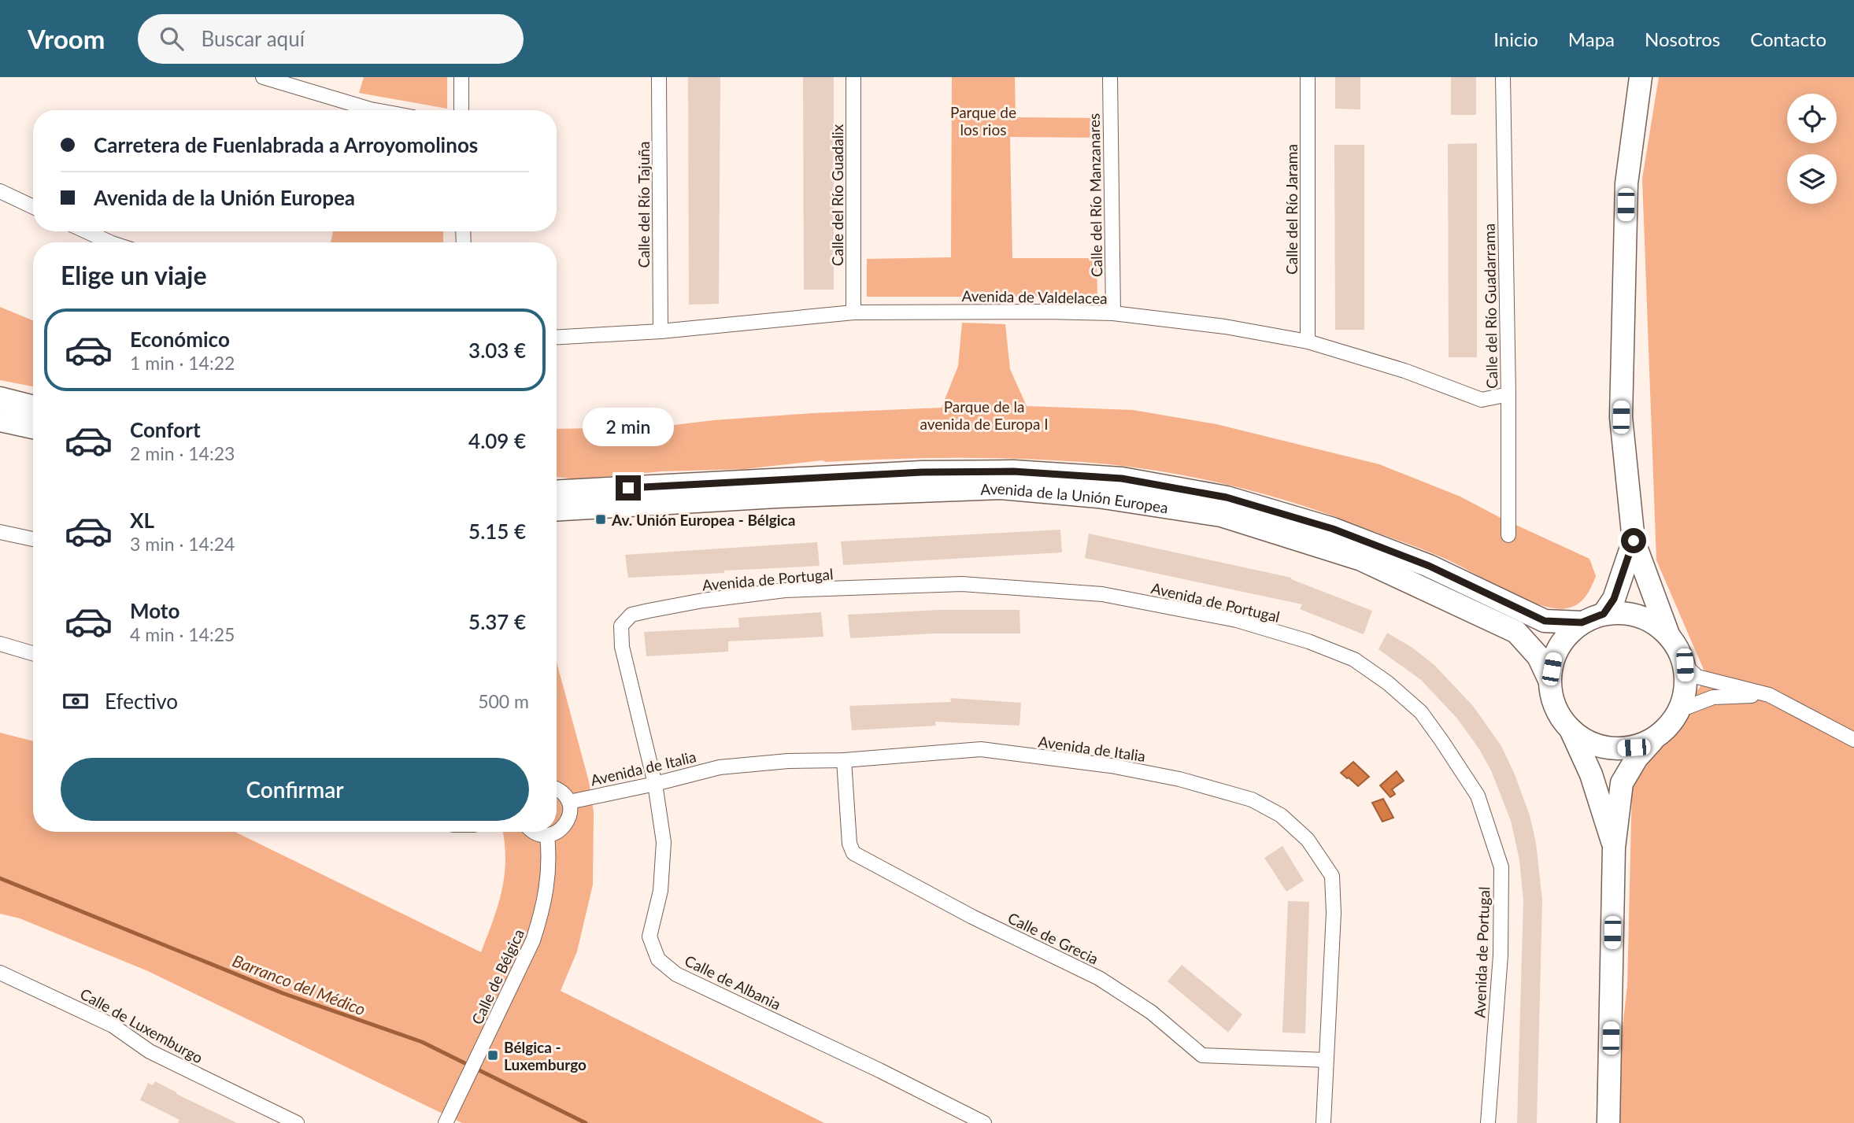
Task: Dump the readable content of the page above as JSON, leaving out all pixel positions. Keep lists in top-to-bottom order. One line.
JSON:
{"streets":{"main road":["Avenida de la Unión Europea"],"street":["Calle del Río Guadalix","Calle del Río Manzanares","Calle del Río Tajuña","Calle del Río Jarama","Avenida de Valdelacea","Calle del Río Guadarrama","Avenida de Portugal","Avenida de Italia","Calle de Grecia","Calle de Bélgica","Calle de Albania","Calle de Luxemburgo"]},"crossings":[["Calle del Río Guadalix","Avenida de Valdelacea"],["Calle del Río Manzanares","Avenida de Valdelacea"],["Calle del Río Tajuña","Avenida de Valdelacea"],["Calle del Río Jarama","Avenida de Valdelacea"],["Avenida de Valdelacea","Calle del Río Guadarrama"],["Avenida de Portugal","Calle de Albania"],["Avenida de Italia","Calle de Grecia"],["Avenida de Italia","Calle de Albania"]],"water":["Barranco del Médico"],"parks":["Parque de los rios","Parque de la avenida de Europa I"],"places":{"transit":["Av. Unión Europea - Bélgica","Bélgica - Luxemburgo"]},"page":{"header":"Vroom","search":"Buscar aquí","nav":["Inicio","Mapa","Nosotros","Contacto"],"banner":["Carretera de Fuenlabrada a Arroyomolinos","Avenida de la Unión Europea"],"heading":"Elige un viaje","list":[{"name":"Económico","note":"1 min · 14:22","value":"3.03 €"},{"name":"Confort","note":"2 min · 14:23","value":"4.09 €"},{"name":"XL","note":"3 min · 14:24","value":"5.15 €"},{"name":"Moto","note":"4 min · 14:25","value":"5.37 €"}],"bubble":"2 min","pay":["Efectivo","500 m"],"buttons":"Confirmar"}}
